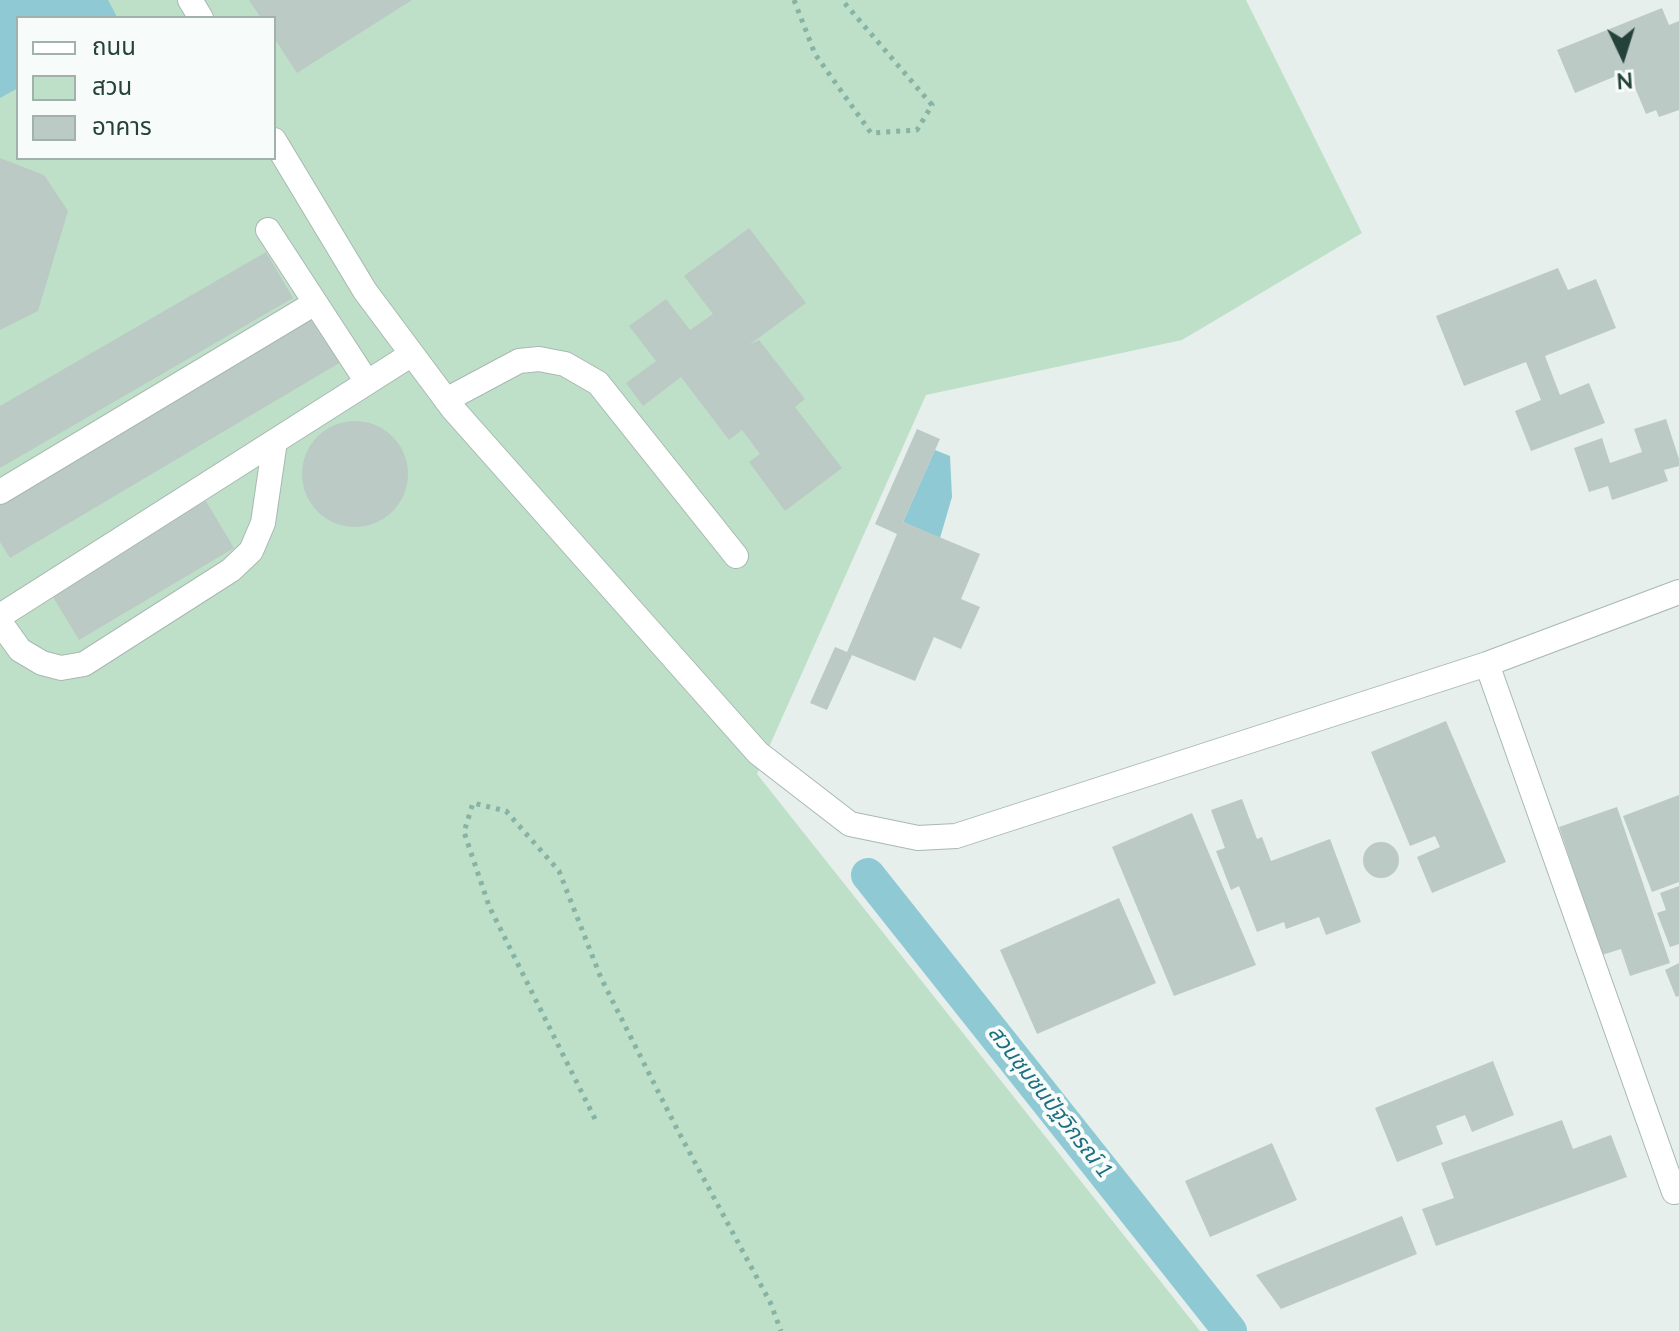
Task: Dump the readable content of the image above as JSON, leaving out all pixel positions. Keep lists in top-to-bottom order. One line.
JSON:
{"water":["สวนชุมชนปัฐวิกรณ์ 1"],"legend":["ถนน","สวน","อาคาร"],"north":"bottom"}
